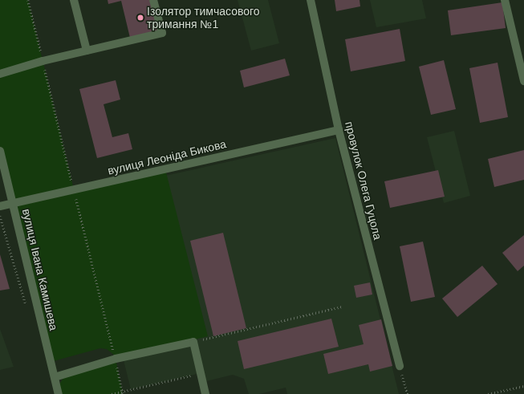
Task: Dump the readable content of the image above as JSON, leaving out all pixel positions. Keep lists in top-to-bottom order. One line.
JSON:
{"streets":{"street":["вулиця Леоніда Бикова","провулок Олега Гуцола","вулиця Івана Камишева"]},"crossings":[["вулиця Леоніда Бикова","провулок Олега Гуцола"],["вулиця Леоніда Бикова","вулиця Івана Камишева"]],"places":["Ізолятор тимчасового тримання №1"]}
